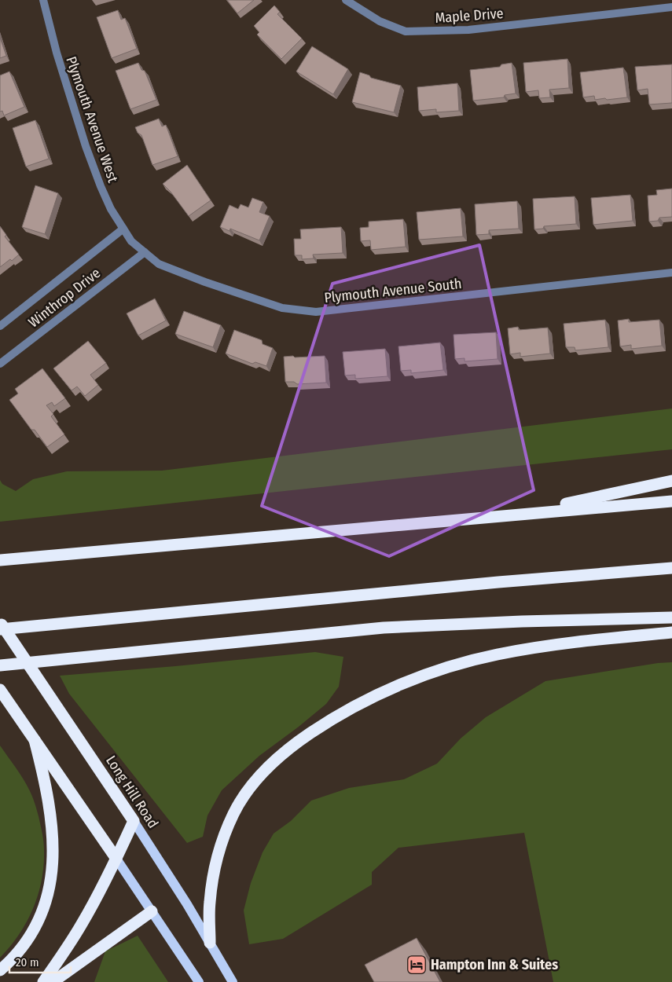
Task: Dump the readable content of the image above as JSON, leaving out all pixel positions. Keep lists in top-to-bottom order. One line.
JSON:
{"streets":{"highway":["Long Hill Road"],"street":["Maple Drive","Plymouth Avenue West","Plymouth Avenue South","Winthrop Drive"]},"crossings":[["Plymouth Avenue West","Plymouth Avenue South"],["Plymouth Avenue West","Winthrop Drive"],["Plymouth Avenue South","Winthrop Drive"]],"places":{"hotel":["Hampton Inn & Suites"]},"scale_bar":"20 m"}
